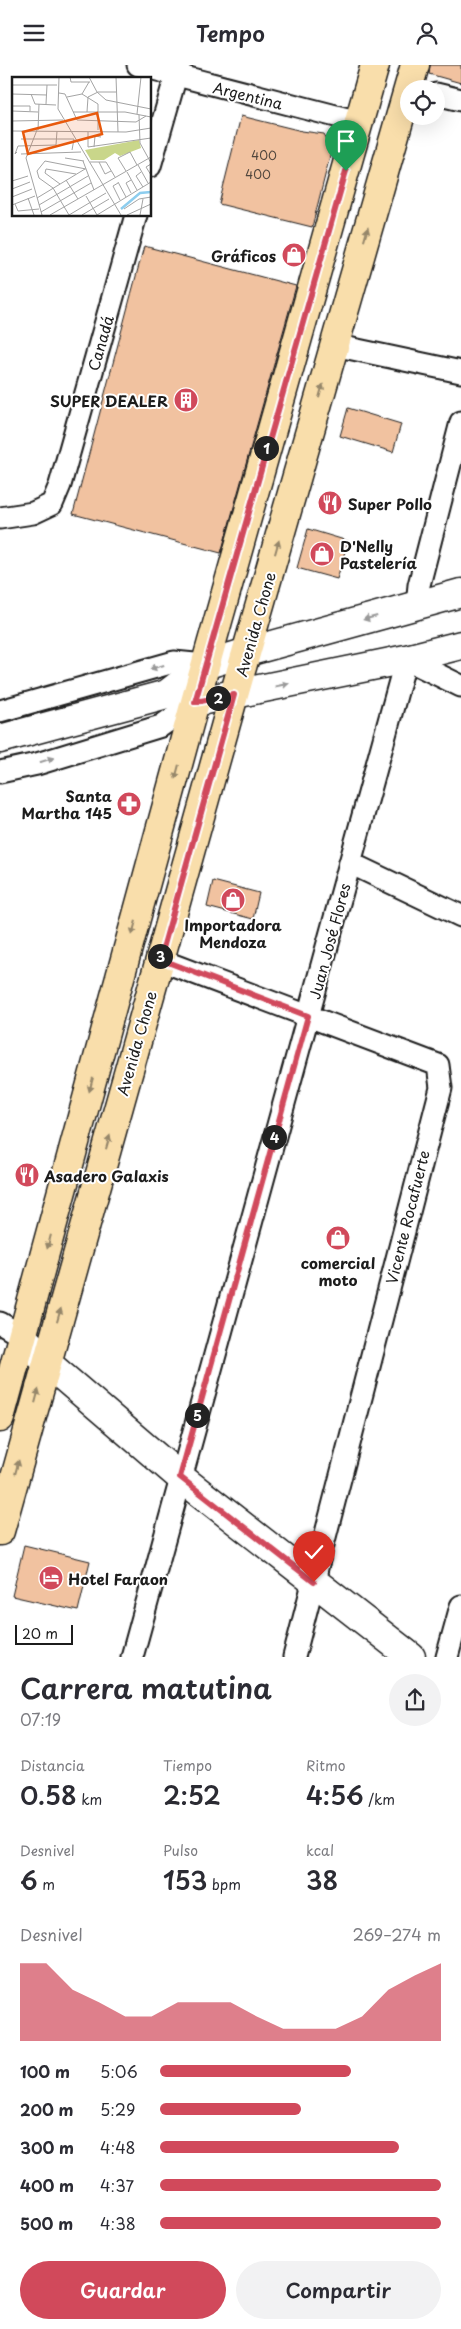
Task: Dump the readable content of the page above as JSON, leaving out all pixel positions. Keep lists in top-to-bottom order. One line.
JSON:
{"streets":{"main road":["Avenida Chone"],"street":["Argentina","Canadá","Juan José Flores","Vicente Rocafuerte"]},"crossings":[["Argentina","Avenida Chone"],["Avenida Chone","Vicente Rocafuerte"],["Juan José Flores","Vicente Rocafuerte"]],"places":{"shop":["Gráficos","D'Nelly Pastelería","Importadora Mendoza","comercial moto"],"building":["SUPER DEALER"],"restaurant":["Super Pollo","Asadero Galaxis"],"pharmacy":["Santa Martha 145"],"hotel":["Hotel Faraon"]},"house_numbers":["400","400"],"scale_bar":"20 m","page":{"header":"Tempo","pins":["1","2","3","4","5"],"scale":"20 m","heading":["Carrera matutina","07:19"],"stats":[["Distancia","0.58 km"],["Tiempo","2:52"],["Ritmo","4:56 /km"],["Desnivel","6 m"],["Pulso","153 bpm"],["kcal","38"]],"chart":["Desnivel","269–274 m"],"list":[{"name":"100 m","note":"5:06"},{"name":"200 m","note":"5:29"},{"name":"300 m","note":"4:48"},{"name":"400 m","note":"4:37"},{"name":"500 m","note":"4:38"}],"buttons":["Guardar","Compartir"]}}
